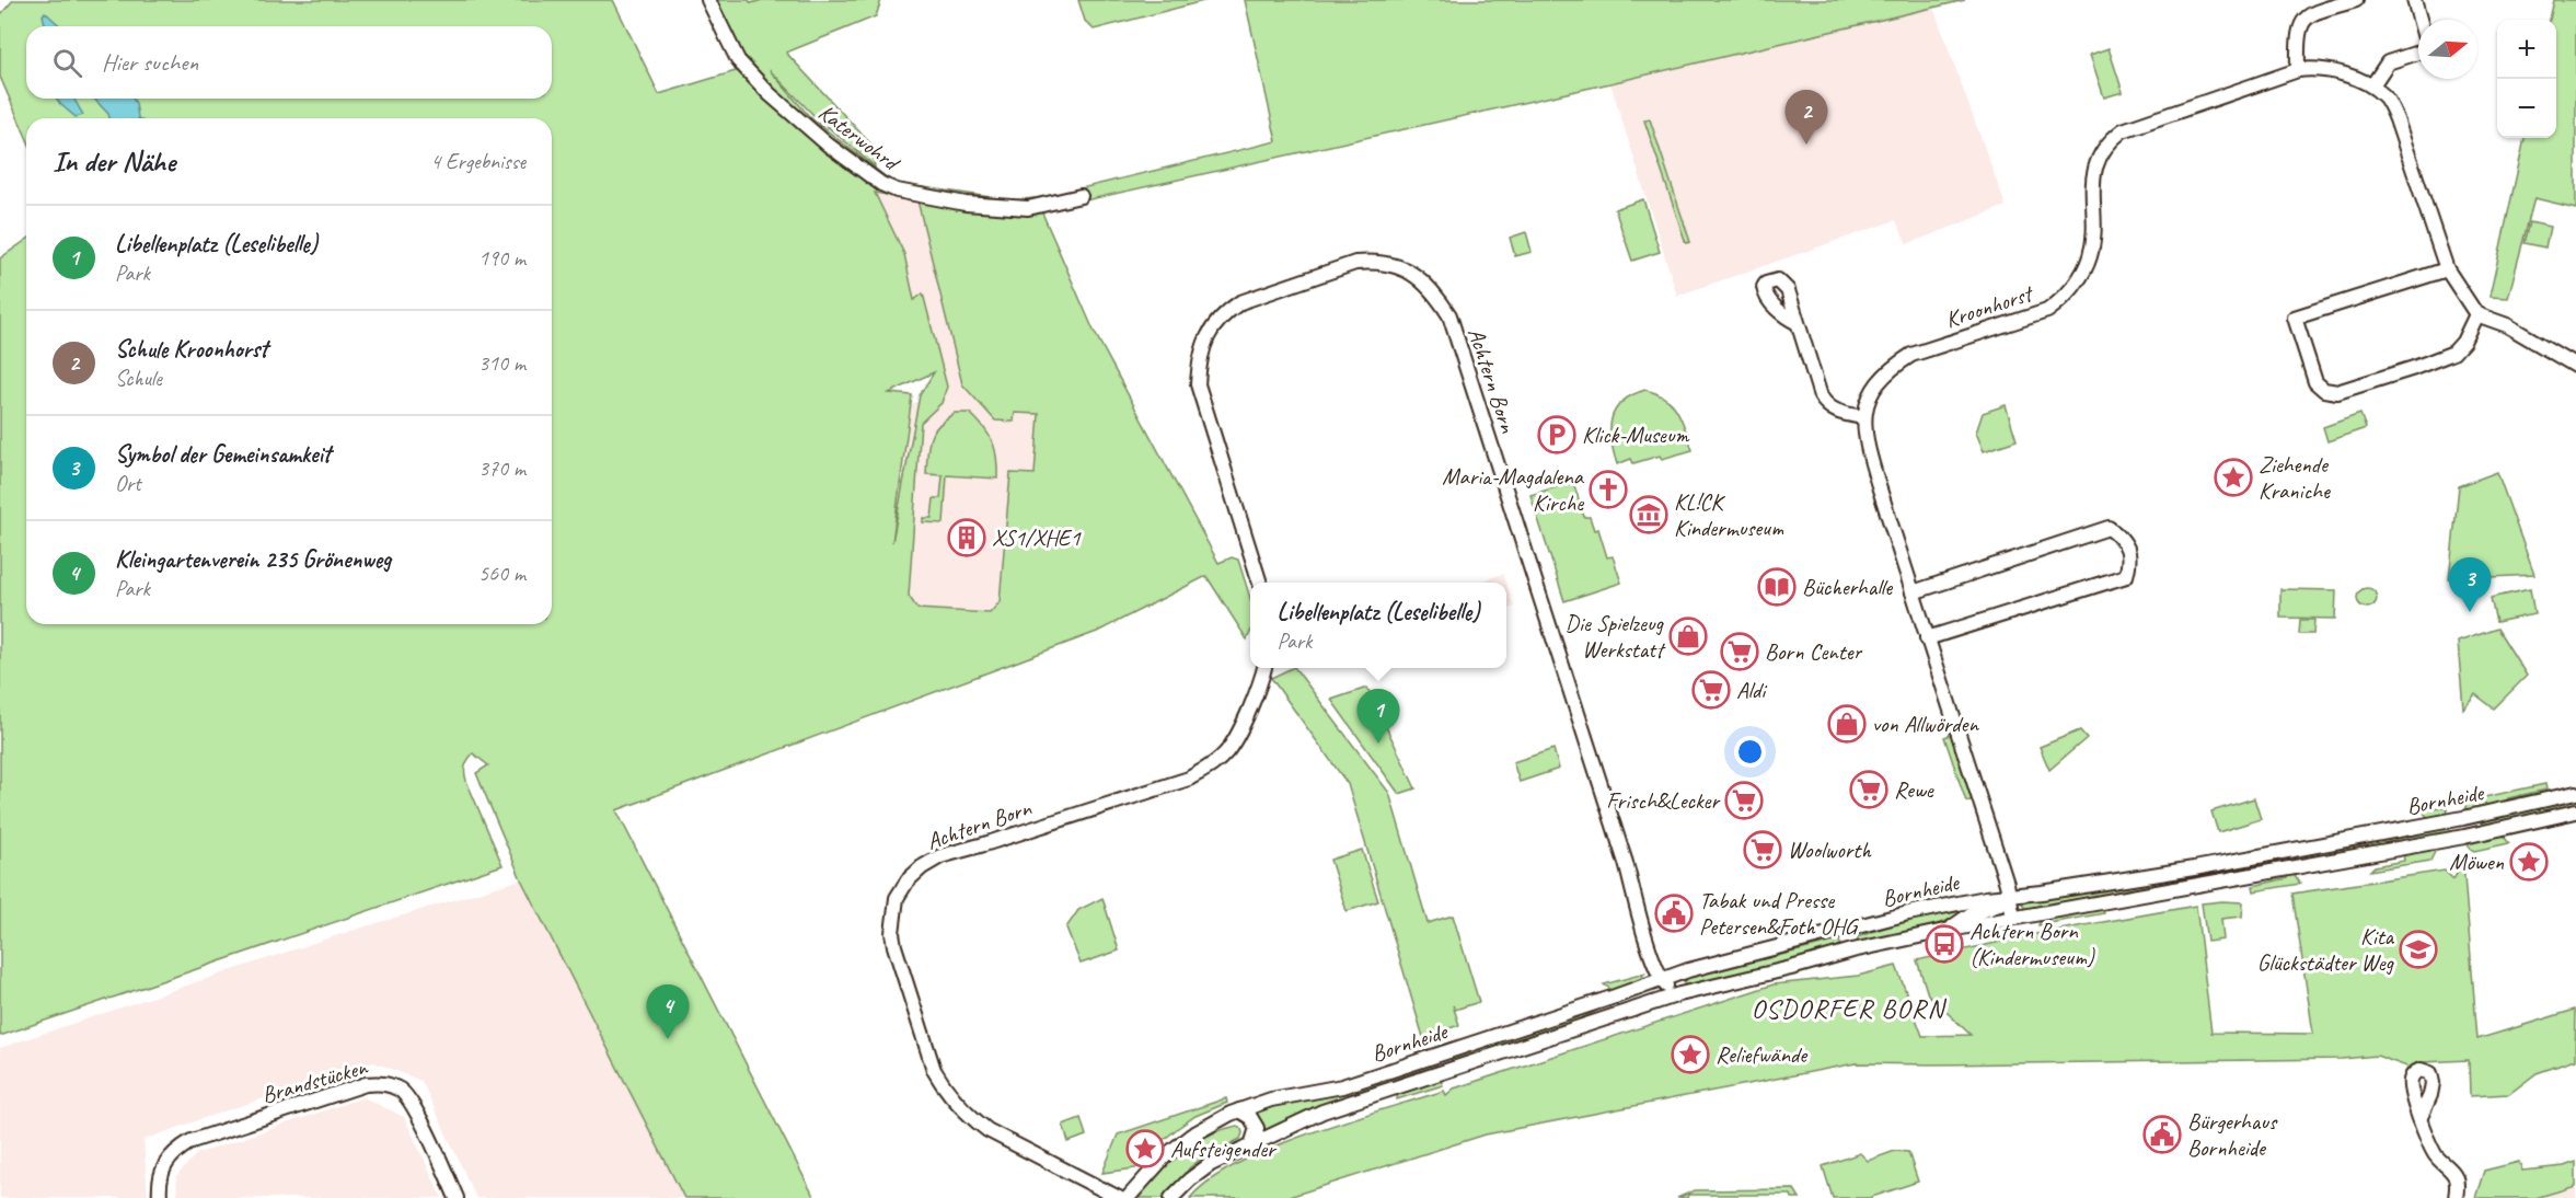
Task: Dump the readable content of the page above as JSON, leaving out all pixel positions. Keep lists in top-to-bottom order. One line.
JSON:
{"streets":{"street":["Katerwohrd","Kroonhorst","Achtern Born","Bornheide","Brandstücken"]},"crossings":[["Achtern Born","Bornheide"]],"districts":["OSDORFER BORN"],"places":{"parking":["Klick-Museum"],"place":["Ziehende Kraniche","Möwen","Reliefwände","Aufsteigender"],"church":["Maria-Magdalena Kirche"],"museum":["KL!CK Kindermuseum"],"building":["XS1/XHE1"],"library":["Bücherhalle"],"shop":["Die Spielzeug Werkstatt","von Allwörden"],"supermarket":["Born Center","Aldi","Rewe","Frisch&Lecker","Woolworth"],"public building":["Tabak und Presse Petersen&Foth OHG","Bürgerhaus Bornheide"],"bus stop":["Achtern Born (Kindermuseum)"],"school or university":["Kita Glückstädter Weg"]},"north":"right","page":{"map_buttons":["+","−"],"search":"Hier suchen","pins":["2","3","1","4"],"heading":["In der Nähe","4 Ergebnisse"],"list":[{"mark":"1","name":"Libellenplatz (Leselibelle)","note":"Park","value":"190 m"},{"mark":"2","name":"Schule Kroonhorst","note":"Schule","value":"310 m"},{"mark":"3","name":"Symbol der Gemeinsamkeit","note":"Ort","value":"370 m"},{"mark":"4","name":"Kleingartenverein 235 Grönenweg","note":"Park","value":"560 m"}],"popup":["Libellenplatz (Leselibelle)","Park"]}}
